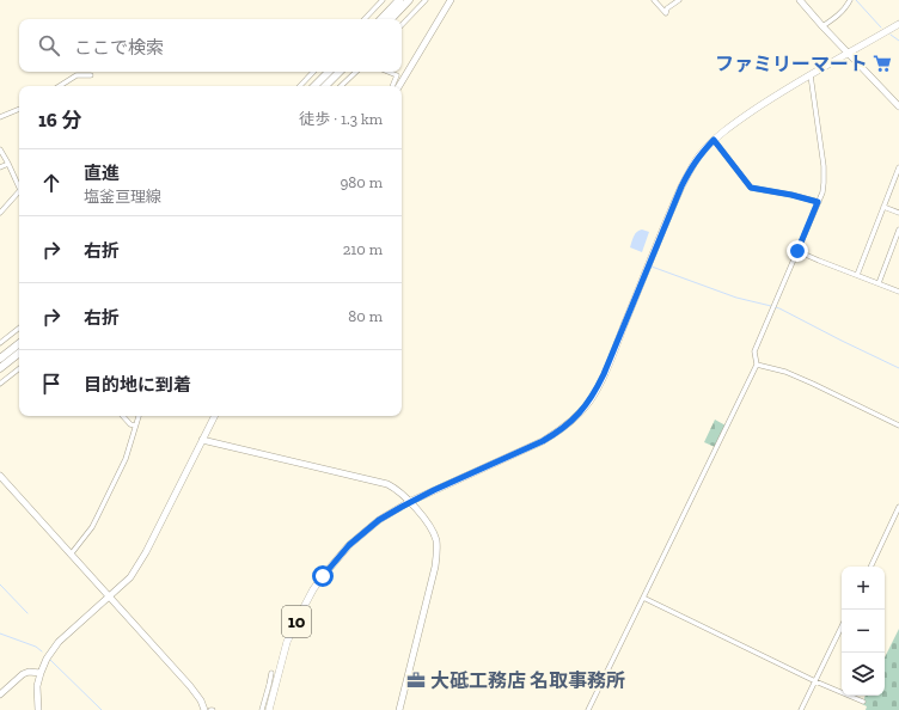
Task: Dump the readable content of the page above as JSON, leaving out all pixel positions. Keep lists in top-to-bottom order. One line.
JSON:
{"streets":{"main road":["10"]},"places":{"supermarket":["ファミリーマート"],"office":["大砥工務店 名取事務所"]},"page":{"search":"ここで検索","heading":["16 分","徒歩 · 1.3 km"],"list":[["直進","塩釜亘理線","980 m"],["右折","210 m"],["右折","80 m"],"目的地に到着"],"map_buttons":["+","−"]}}
